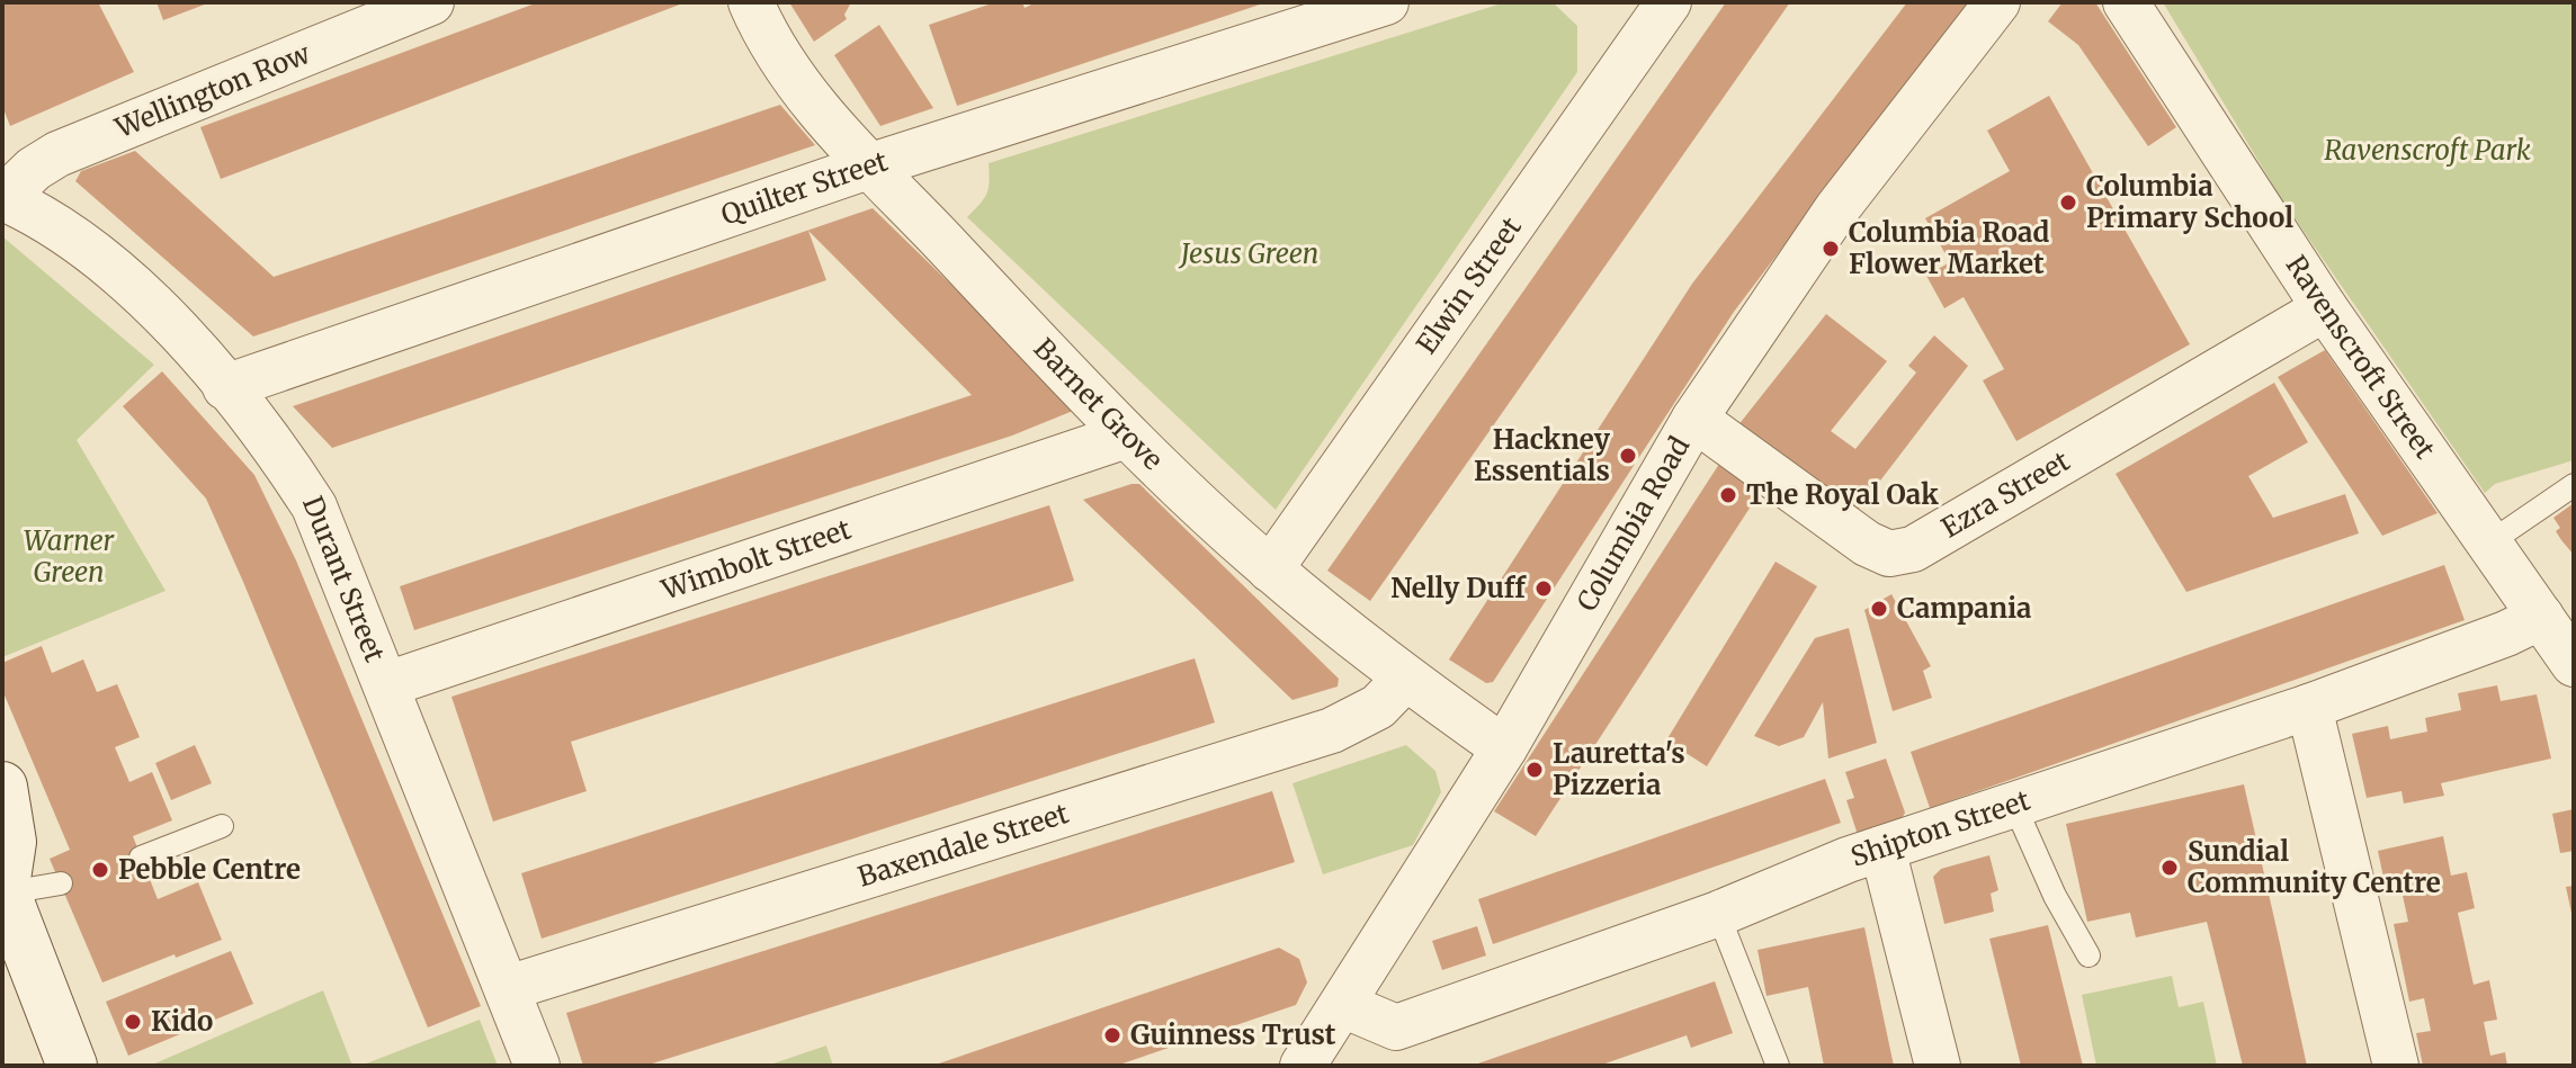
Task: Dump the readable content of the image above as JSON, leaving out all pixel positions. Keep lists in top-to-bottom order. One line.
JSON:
{"streets":{"street":["Wellington Row","Quilter Street","Elwin Street","Ravenscroft Street","Barnet Grove","Ezra Street","Columbia Road","Wimbolt Street","Durant Street","Shipton Street","Baxendale Street"]},"crossings":[["Wellington Row","Durant Street"],["Quilter Street","Barnet Grove"],["Quilter Street","Durant Street"],["Elwin Street","Barnet Grove"],["Ravenscroft Street","Ezra Street"],["Ravenscroft Street","Shipton Street"],["Barnet Grove","Columbia Road"],["Barnet Grove","Wimbolt Street"],["Barnet Grove","Baxendale Street"],["Ezra Street","Columbia Road"],["Columbia Road","Shipton Street"],["Wimbolt Street","Durant Street"],["Durant Street","Baxendale Street"]],"parks":["Ravenscroft Park","Jesus Green","Warner Green"],"places":["Columbia Primary School","Columbia Road Flower Market","Hackney Essentials","The Royal Oak","Nelly Duff","Campania","Lauretta's Pizzeria","Sundial Community Centre","Pebble Centre","Kido","Guinness Trust"]}
